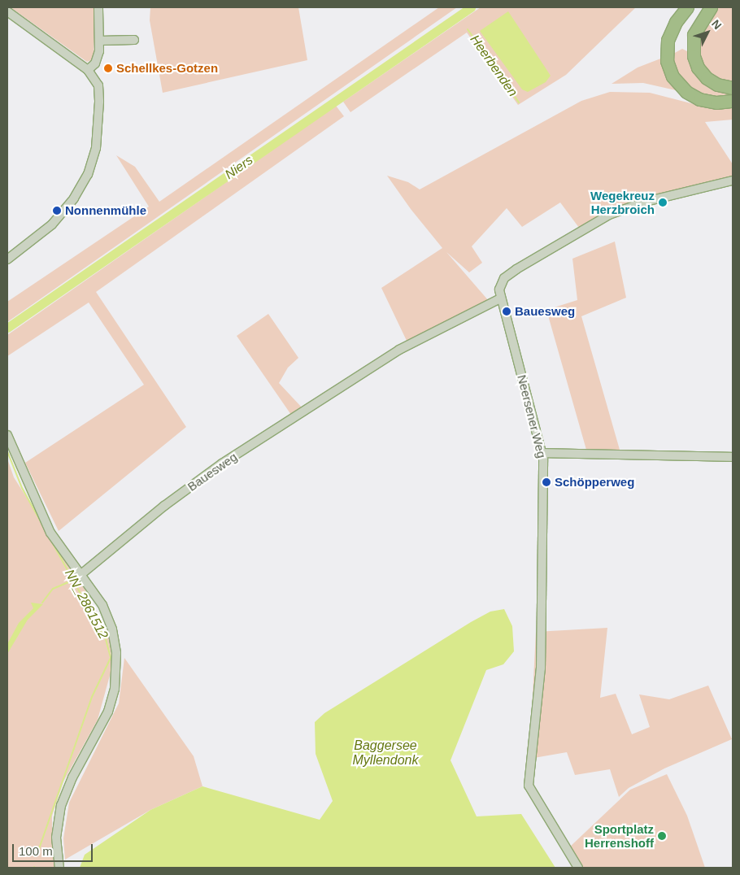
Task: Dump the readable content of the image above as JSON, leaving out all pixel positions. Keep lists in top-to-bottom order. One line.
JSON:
{"streets":{"street":["Neersener Weg","Bauesweg"]},"crossings":[["Neersener Weg","Bauesweg"]],"water":["Heerbenden","Niers","NN_2861512","Baggersee Myllendonk"],"places":["Schellkes-Gotzen","Wegekreuz Herzbroich","Nonnenmühle","Bauesweg","Schöpperweg","Sportplatz Herrenshoff"],"scale_bar":"100 m","north":"top right"}
